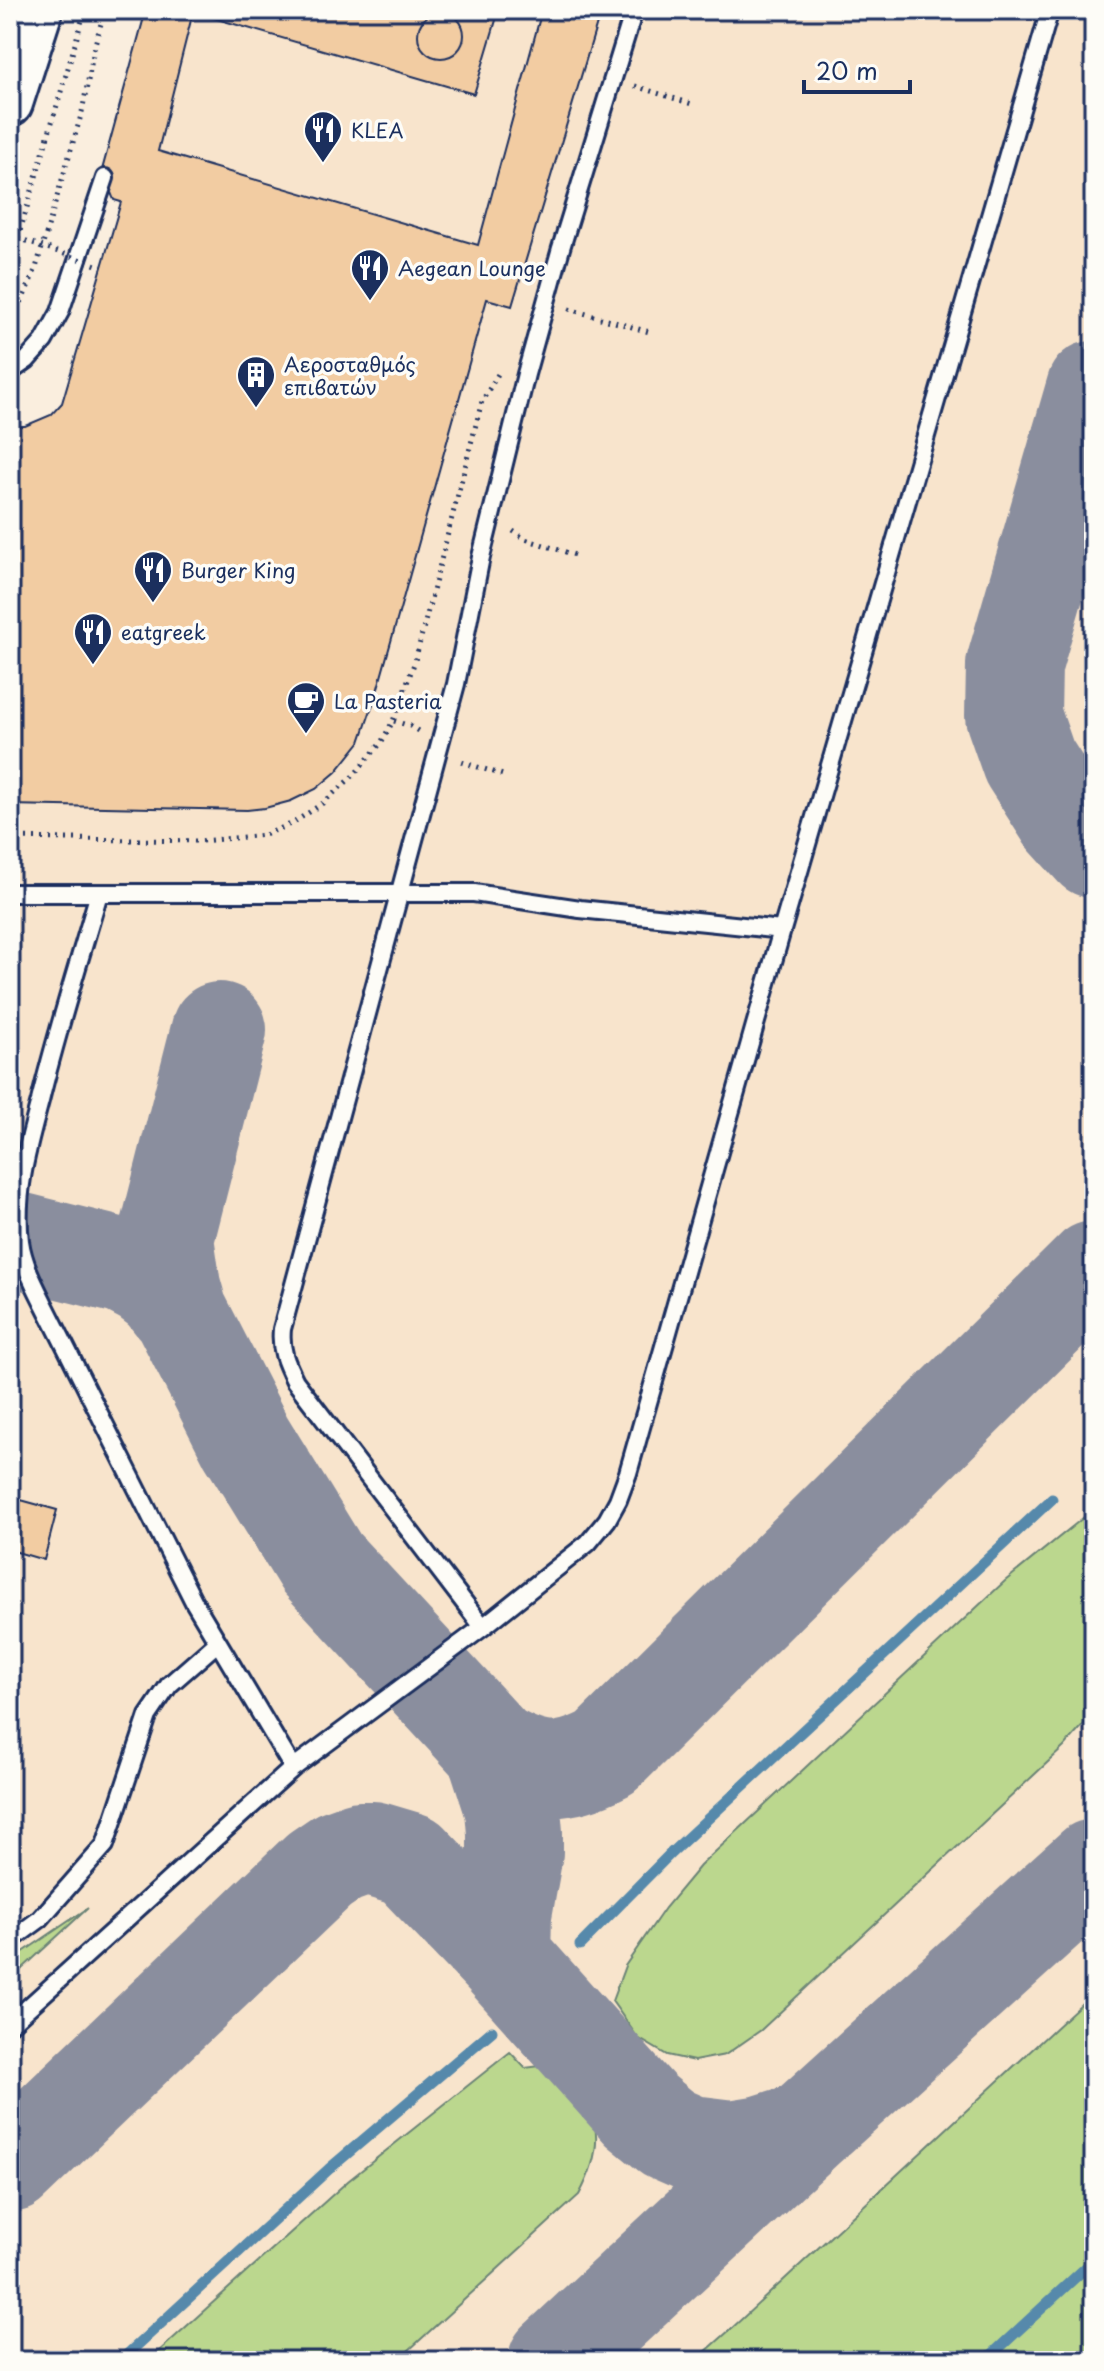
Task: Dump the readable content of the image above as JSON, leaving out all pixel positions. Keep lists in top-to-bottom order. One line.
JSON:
{"places":{"restaurant":["KLEA","Aegean Lounge","Burger King","eatgreek"],"building":["Αεροσταθμός επιβατών"],"cafe":["La Pasteria"]},"scale_bar":"20 m"}
